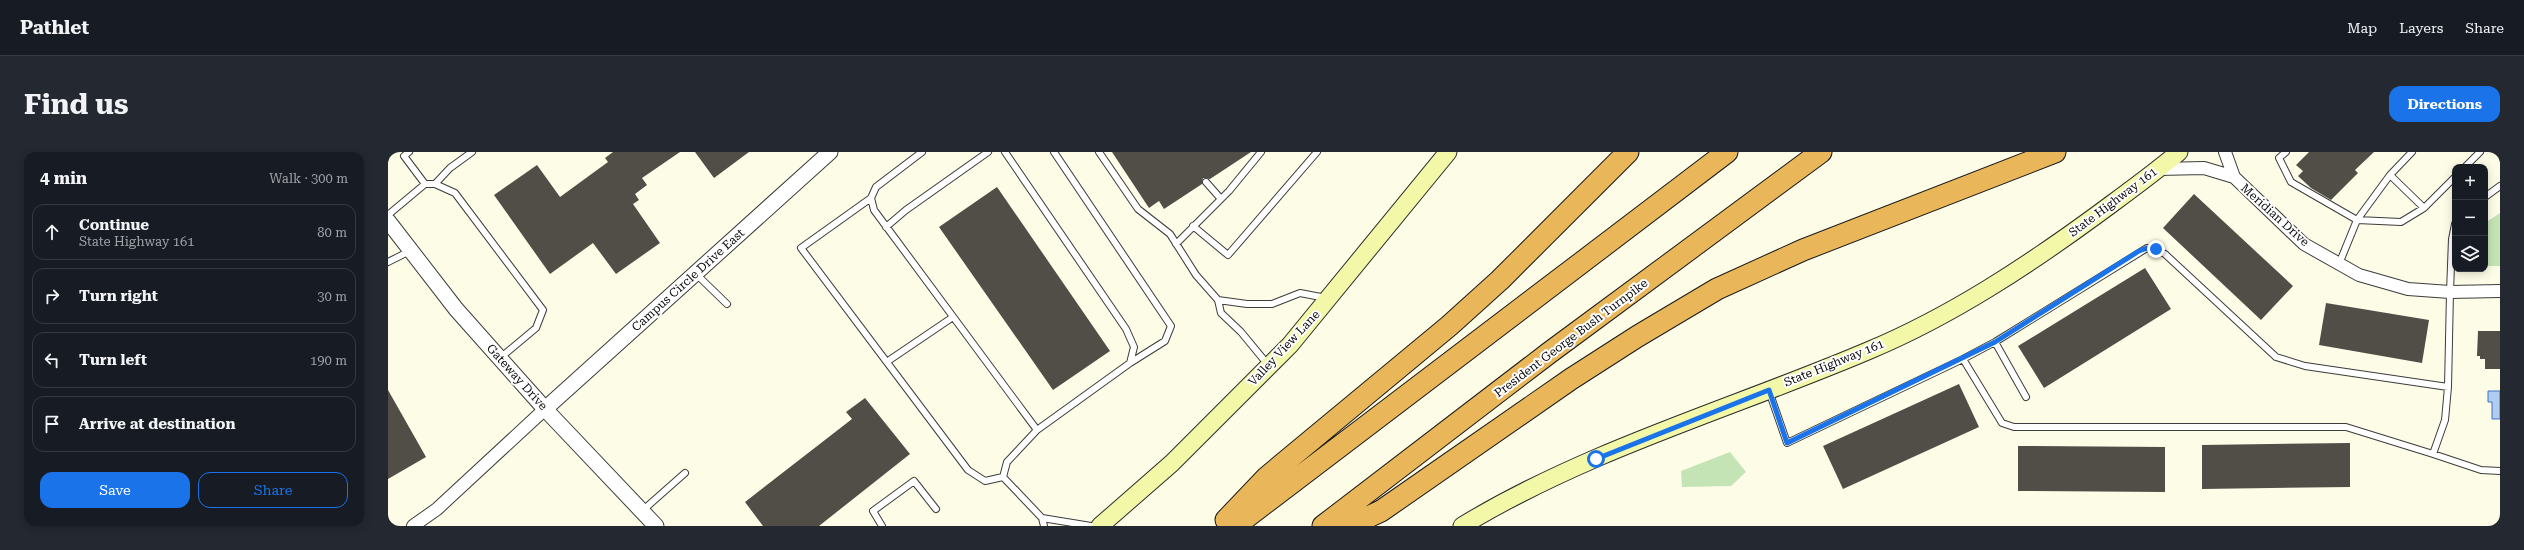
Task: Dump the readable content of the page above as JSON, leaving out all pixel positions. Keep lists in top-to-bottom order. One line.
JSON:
{"streets":{"highway":["President George Bush Turnpike"],"main road":["State Highway 161","Valley View Lane"],"street":["Meridian Drive","Campus Circle Drive East","Gateway Drive"]},"crossings":[["State Highway 161","Meridian Drive"],["Campus Circle Drive East","Gateway Drive"]],"page":{"header":"Pathlet","nav":["Map","Layers","Share"],"buttons":["Directions",["Save","Share"]],"title":"Find us","heading":["4 min","Walk · 300 m"],"map_buttons":["+","−"],"list":[["Continue","State Highway 161","80 m"],["Turn right","30 m"],["Turn left","190 m"],"Arrive at destination"]}}
